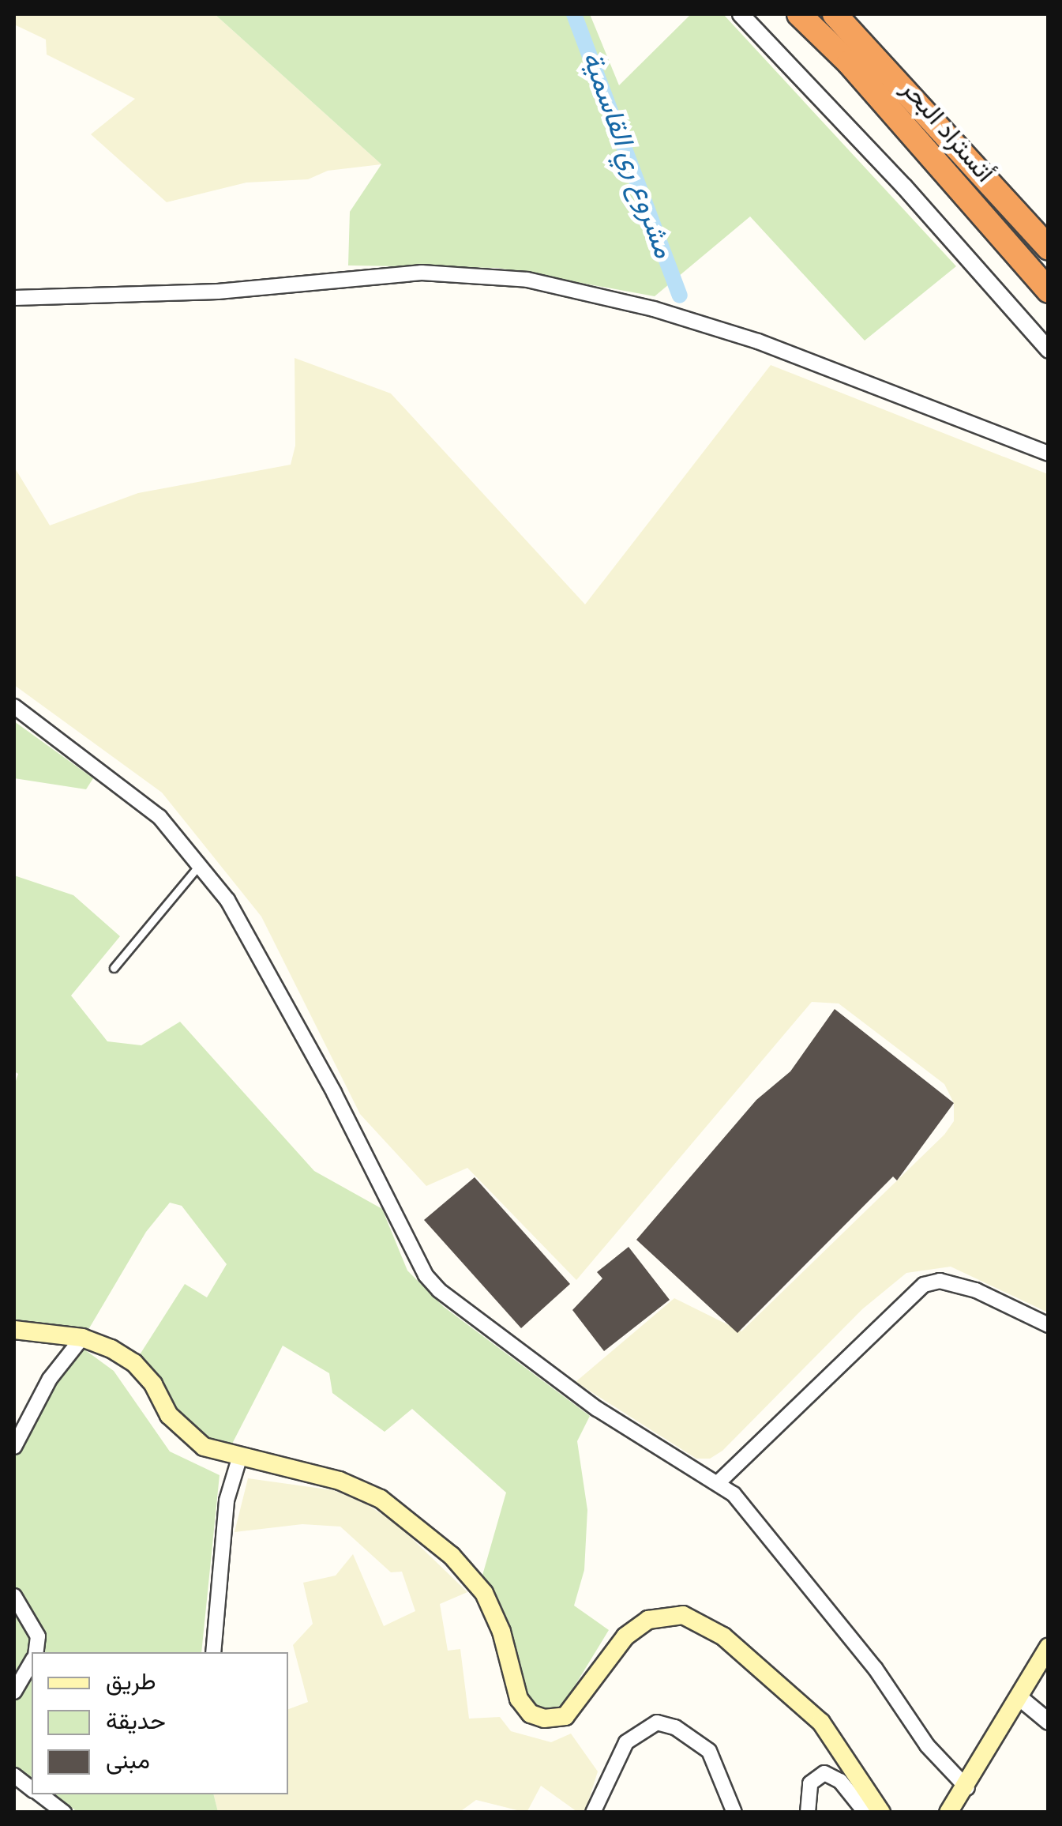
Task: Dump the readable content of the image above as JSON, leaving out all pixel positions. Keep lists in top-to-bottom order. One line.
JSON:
{"streets":{"highway":["أتستراد البحر"]},"water":["مشروع ري القاسمية"],"legend":["طريق","حديقة","مبنى"]}
